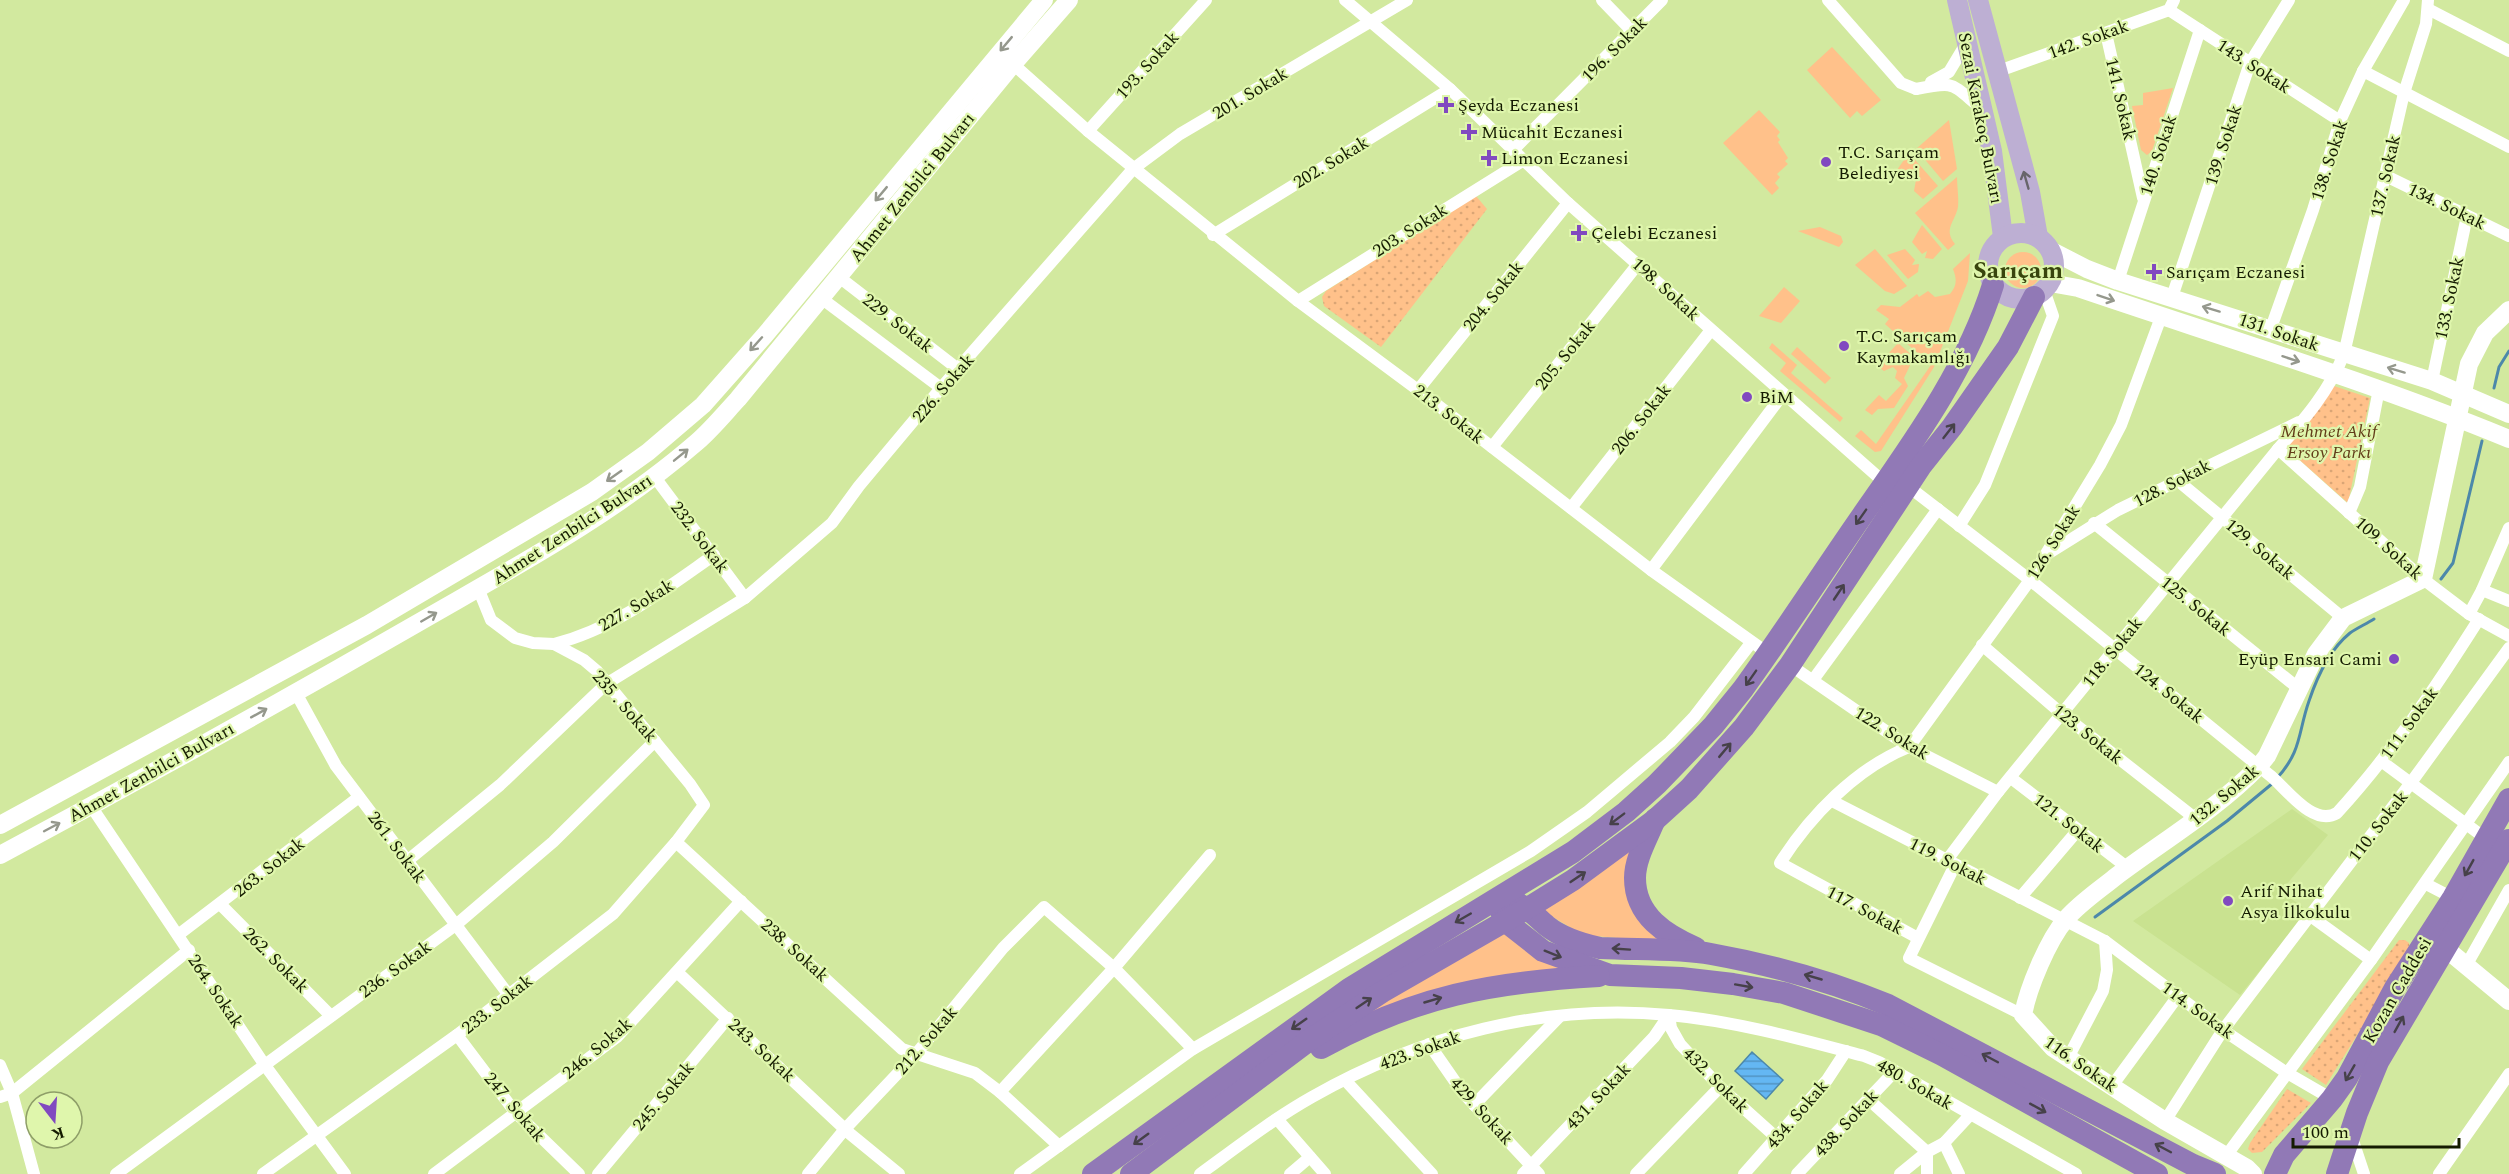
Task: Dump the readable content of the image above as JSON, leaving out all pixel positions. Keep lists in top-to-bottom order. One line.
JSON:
{"streets":{"highway":["Kozan Caddesi"],"main road":["Sezai Karakoç Bulvarı","Ahmet Zenbilci Bulvarı","131. Sokak","132. Sokak","116. Sokak"],"street":["142. Sokak","196. Sokak","193. Sokak","143. Sokak","201. Sokak","141. Sokak","139. Sokak","140. Sokak","138. Sokak","202. Sokak","137. Sokak","134. Sokak","203. Sokak","198. Sokak","204. Sokak","133. Sokak","229. Sokak","205. Sokak","226. Sokak","213. Sokak","206. Sokak","128. Sokak","232. Sokak","126. Sokak","109. Sokak","129. Sokak","227. Sokak","125. Sokak","118. Sokak","124. Sokak","235 . Sokak","111. Sokak","122. Sokak","123. Sokak","121. Sokak","110. Sokak","261. Sokak","119. Sokak","263. Sokak","117. Sokak","238. Sokak","262. Sokak","236. Sokak","264. Sokak","233. Sokak","114. Sokak","212. Sokak","246. Sokak","243. Sokak","423. Sokak","432. Sokak","480. Sokak","245. Sokak","431. Sokak","247. Sokak","429. Sokak","434. Sokak","438. Sokak"]},"crossings":[["142. Sokak","143. Sokak"],["142. Sokak","141. Sokak"],["196. Sokak","198. Sokak"],["193. Sokak","213. Sokak"],["143. Sokak","139. Sokak"],["143. Sokak","140. Sokak"],["143. Sokak","138. Sokak"],["201. Sokak","198. Sokak"],["201. Sokak","226. Sokak"],["201. Sokak","213. Sokak"],["141. Sokak","140. Sokak"],["Sezai Karakoç Bulvarı","131. Sokak"],["139. Sokak","131. Sokak"],["140. Sokak","131. Sokak"],["138. Sokak","131. Sokak"],["202. Sokak","198. Sokak"],["202. Sokak","213. Sokak"],["137. Sokak","134. Sokak"],["137. Sokak","131. Sokak"],["137. Sokak","118. Sokak"],["Ahmet Zenbilci Bulvarı","229. Sokak"],["Ahmet Zenbilci Bulvarı","213. Sokak"],["Ahmet Zenbilci Bulvarı","232. Sokak"],["Ahmet Zenbilci Bulvarı","235 . Sokak"],["Ahmet Zenbilci Bulvarı","261. Sokak"],["Ahmet Zenbilci Bulvarı","264. Sokak"],["134. Sokak","133. Sokak"],["203. Sokak","198. Sokak"],["203. Sokak","213. Sokak"],["198. Sokak","204. Sokak"],["198. Sokak","205. Sokak"],["198. Sokak","206. Sokak"],["204. Sokak","213. Sokak"],["133. Sokak","131. Sokak"],["229. Sokak","226. Sokak"],["131. Sokak","118. Sokak"],["205. Sokak","213. Sokak"],["226. Sokak","213. Sokak"],["226. Sokak","232. Sokak"],["213. Sokak","206. Sokak"],["128. Sokak","126. Sokak"],["128. Sokak","129. Sokak"],["128. Sokak","125. Sokak"],["128. Sokak","118. Sokak"],["232. Sokak","227. Sokak"],["126. Sokak","124. Sokak"],["126. Sokak","122. Sokak"],["126. Sokak","123. Sokak"],["109. Sokak","118. Sokak"],["109. Sokak","111. Sokak"],["109. Sokak","132. Sokak"],["129. Sokak","118. Sokak"],["129. Sokak","132. Sokak"],["227. Sokak","235 . Sokak"],["125. Sokak","118. Sokak"],["125. Sokak","132. Sokak"],["118. Sokak","124. Sokak"],["118. Sokak","122. Sokak"],["118. Sokak","123. Sokak"],["118. Sokak","121. Sokak"],["118. Sokak","119. Sokak"],["118. Sokak","117. Sokak"],["118. Sokak","116. Sokak"],["124. Sokak","111. Sokak"],["124. Sokak","132. Sokak"],["235 . Sokak","236. Sokak"],["235 . Sokak","233. Sokak"],["123. Sokak","132. Sokak"],["132. Sokak","121. Sokak"],["132. Sokak","119. Sokak"],["132. Sokak","114. Sokak"],["132. Sokak","116. Sokak"],["110. Sokak","114. Sokak"],["110. Sokak","116. Sokak"],["261. Sokak","263. Sokak"],["261. Sokak","236. Sokak"],["261. Sokak","233. Sokak"],["119. Sokak","117. Sokak"],["119. Sokak","114. Sokak"],["263. Sokak","262. Sokak"],["263. Sokak","264. Sokak"],["238. Sokak","233. Sokak"],["238. Sokak","212. Sokak"],["238. Sokak","246. Sokak"],["262. Sokak","236. Sokak"],["236. Sokak","264. Sokak"],["Kozan Caddesi","114. Sokak"],["264. Sokak","233. Sokak"],["233. Sokak","247. Sokak"],["212. Sokak","243. Sokak"],["246. Sokak","243. Sokak"],["246. Sokak","247. Sokak"],["243. Sokak","245. Sokak"],["423. Sokak","432. Sokak"],["423. Sokak","480. Sokak"],["423. Sokak","431. Sokak"],["423. Sokak","429. Sokak"],["432. Sokak","480. Sokak"],["432. Sokak","431. Sokak"],["432. Sokak","434. Sokak"],["480. Sokak","431. Sokak"],["480. Sokak","434. Sokak"],["480. Sokak","438. Sokak"],["431. Sokak","429. Sokak"]],"districts":["Sarıçam"],"parks":["Mehmet Akif Ersoy Parkı"],"places":{"health":["Şeyda Eczanesi","Mücahit Eczanesi","Limon Eczanesi","Çelebi Eczanesi","Sarıçam Eczanesi"],"other":["T.C. Sarıçam Belediyesi","T.C. Sarıçam Kaymakamlığı","BiM","Eyüp Ensari Cami","Arif Nihat Asya İlkokulu"]},"scale_bar":"100 m","north":"bottom"}
